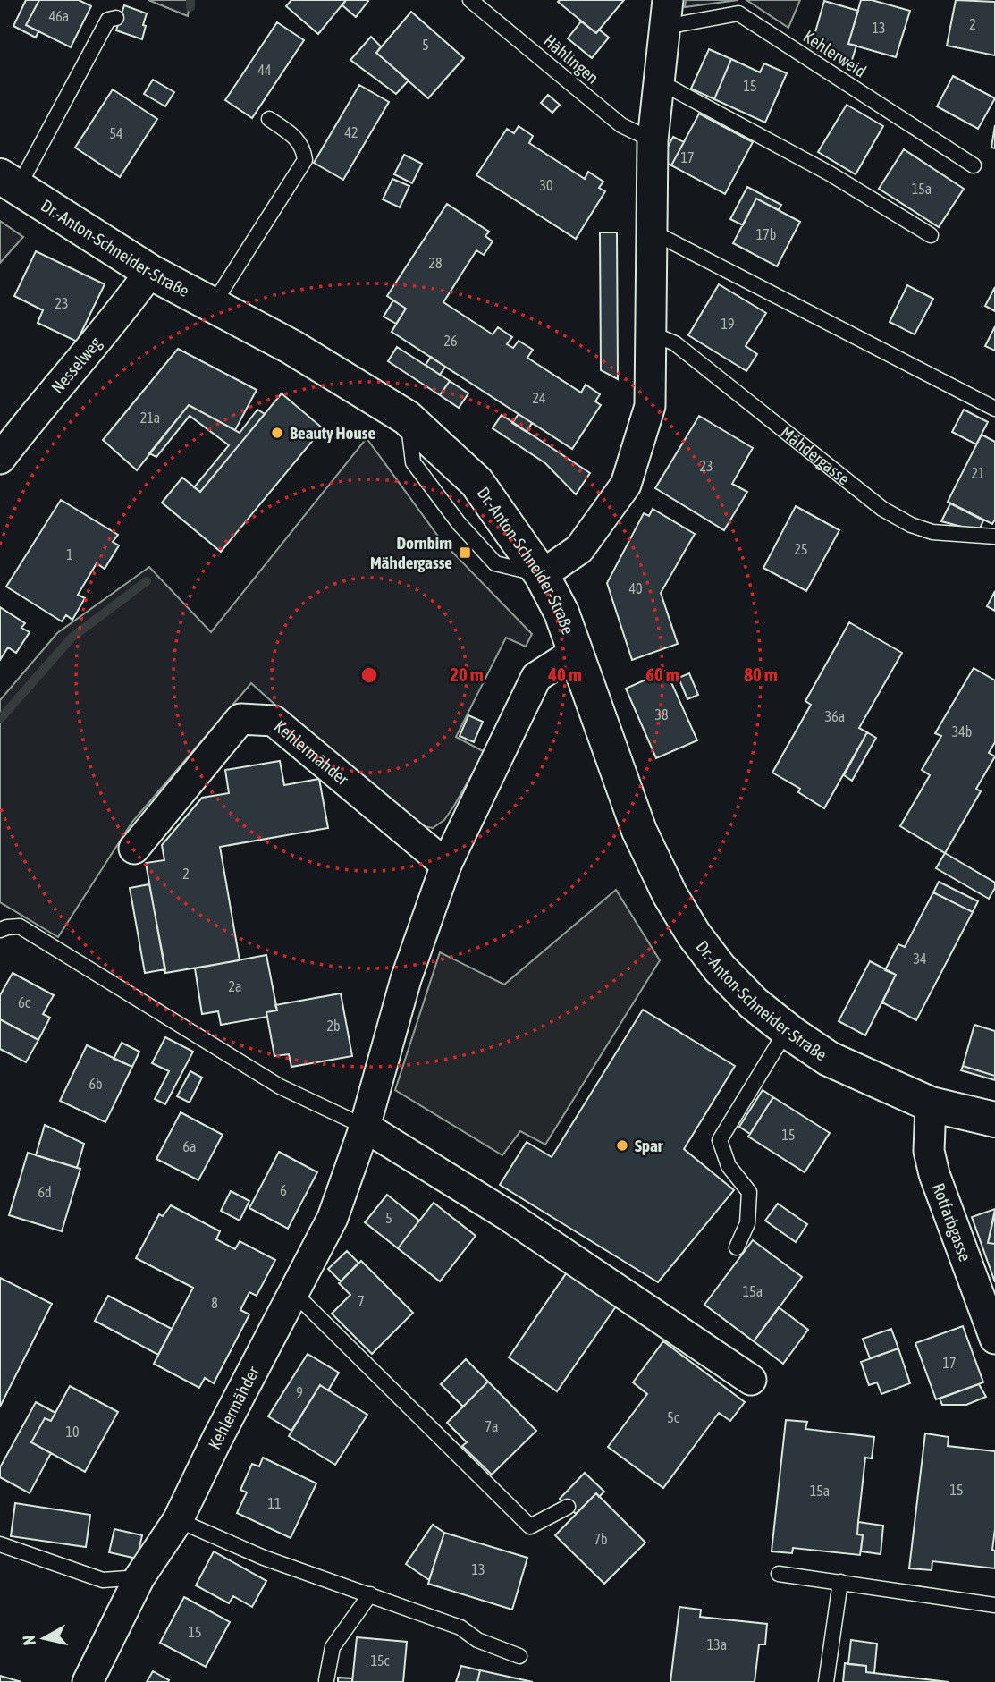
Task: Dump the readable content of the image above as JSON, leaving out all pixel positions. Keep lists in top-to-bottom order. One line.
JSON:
{"streets":{"main road":["Dr.-Anton-Schneider-Straße"],"street":["Nesselweg","Kehlermähder","Rotfarbgasse"],"lane":["Kehlerweid","Hählingen","Mähdergasse"]},"crossings":[["Dr.-Anton-Schneider-Straße","Nesselweg"],["Dr.-Anton-Schneider-Straße","Kehlermähder"],["Dr.-Anton-Schneider-Straße","Rotfarbgasse"]],"places":{"other":["Beauty House","Spar"],"transit":["Dornbirn Mähdergasse"]},"house_numbers":["46a","2","13","5","44","15","42","54","17","30","15a","17b","28","23","19","26","24","21a","23","21","25","1","40","38","36a","34b","2","34","2a","6c","2b","6b","15","6a","6","6d","5","15a","7","8","17","9","5c","7a","10","15","15a","11","7b","13","15","13a","15c"],"north":"left","rings":["20 m","40 m","60 m","80 m"]}
